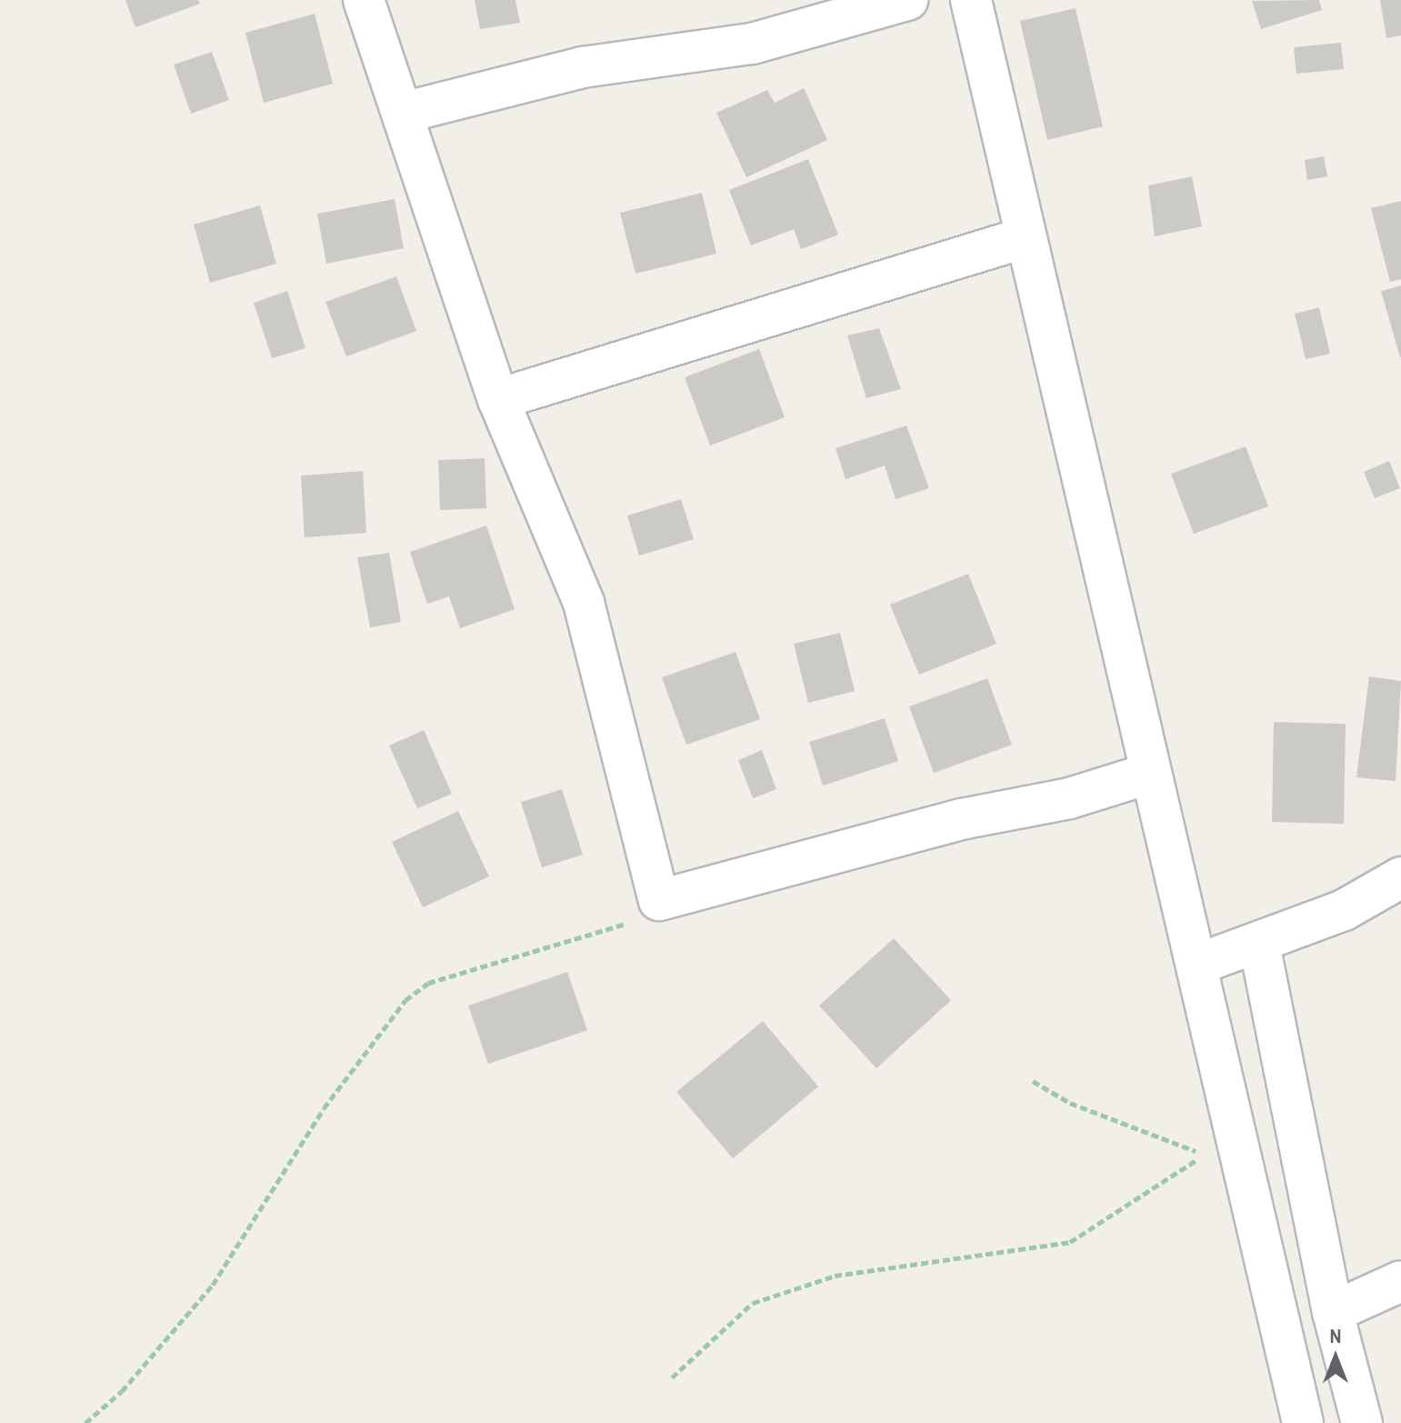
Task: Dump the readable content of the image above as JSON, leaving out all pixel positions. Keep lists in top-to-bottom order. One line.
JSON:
{"north":"top"}
